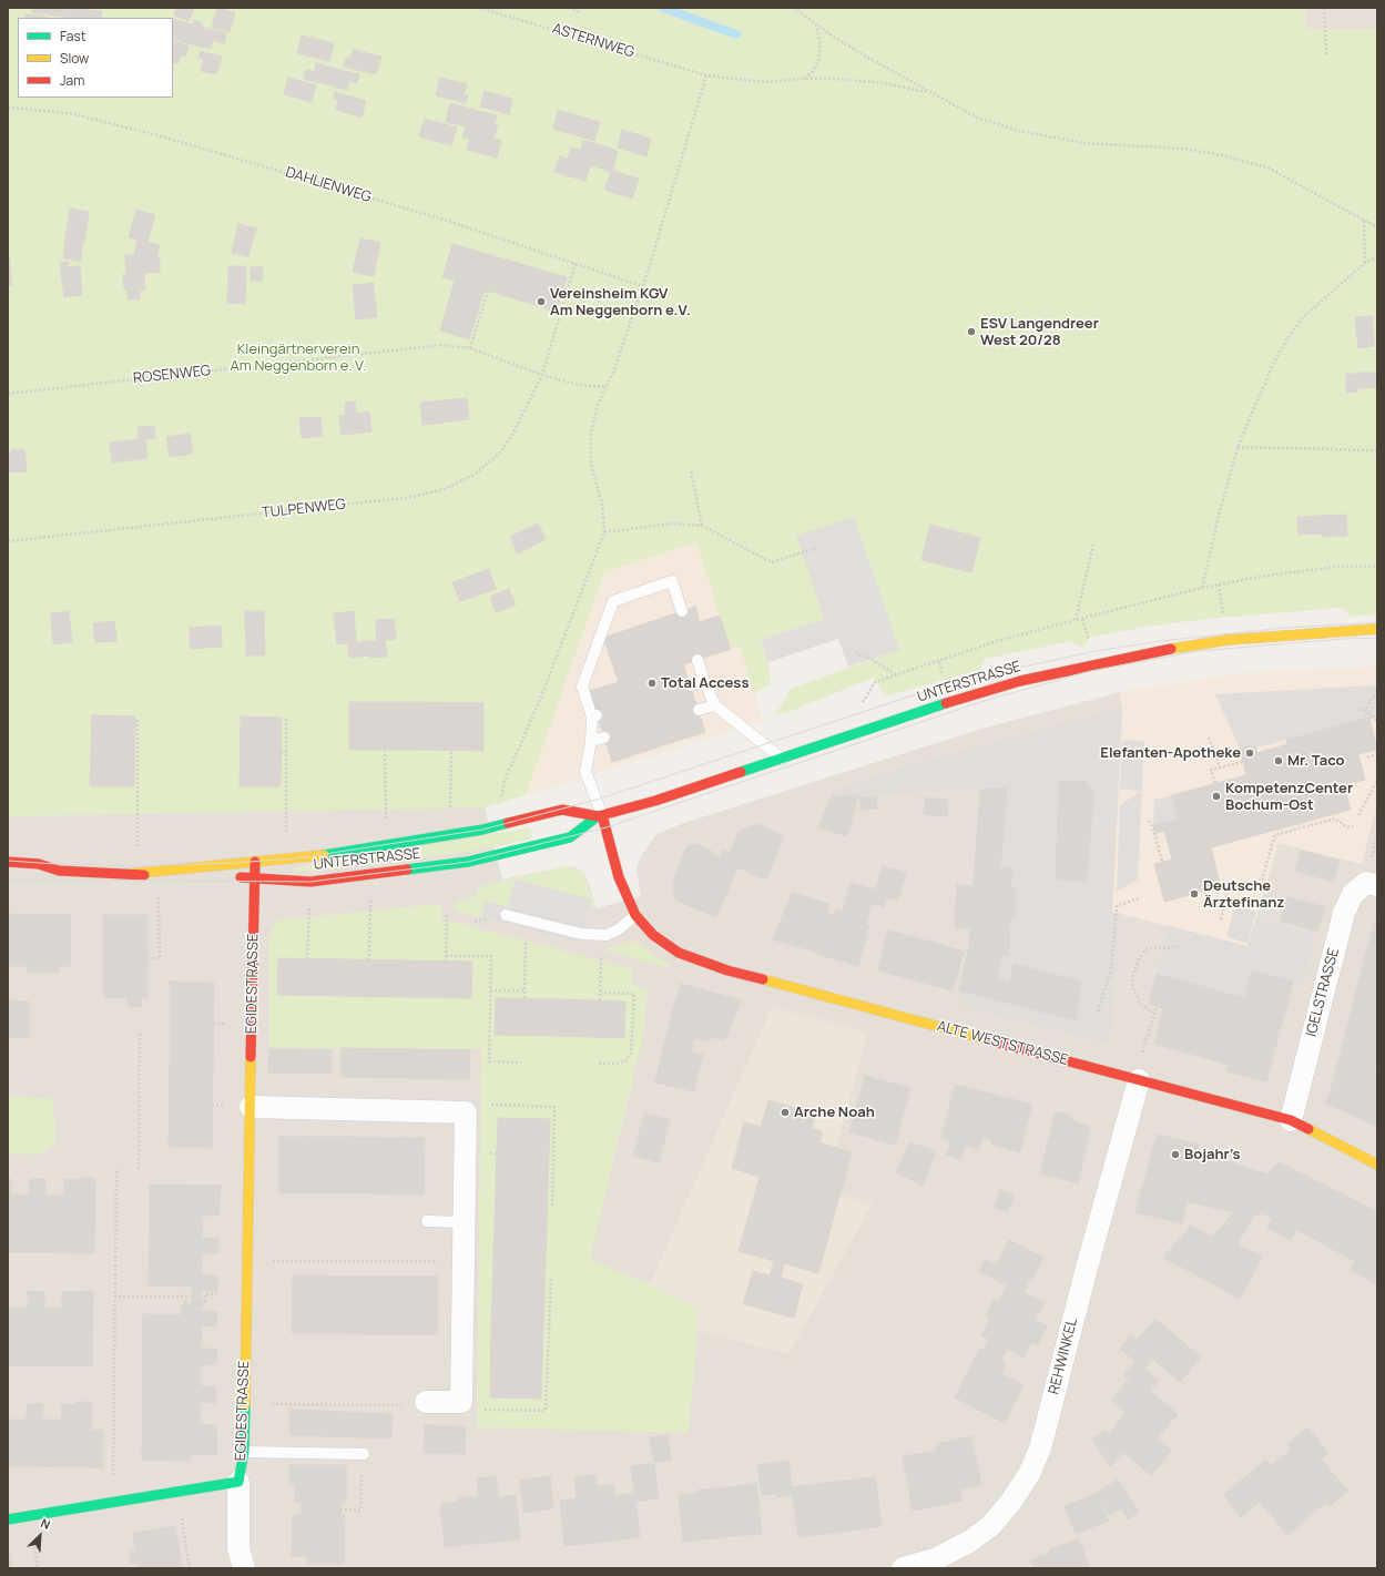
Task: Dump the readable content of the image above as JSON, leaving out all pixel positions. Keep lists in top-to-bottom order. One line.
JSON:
{"streets":{"main road":["UNTERSTRASSE","EGIDESTRASSE","ALTE WESTSTRASSE"],"street":["IGELSTRASSE","REHWINKEL"],"path":["ASTERNWEG","DAHLIENWEG","ROSENWEG","TULPENWEG"]},"crossings":[["DAHLIENWEG","TULPENWEG"],["ROSENWEG","TULPENWEG"],["UNTERSTRASSE","EGIDESTRASSE"],["UNTERSTRASSE","ALTE WESTSTRASSE"],["IGELSTRASSE","ALTE WESTSTRASSE"],["ALTE WESTSTRASSE","REHWINKEL"]],"parks":["Kleingärtnerverein Am Neggenborn e. V."],"places":["Vereinsheim KGV Am Neggenborn e.V.","ESV Langendreer West 20/28","Total Access","Elefanten-Apotheke","Mr. Taco","KompetenzCenter Bochum-Ost","Deutsche Ärztefinanz","Arche Noah","Bojahr’s"],"legend":["Fast","Slow","Jam"],"north":"top right"}
